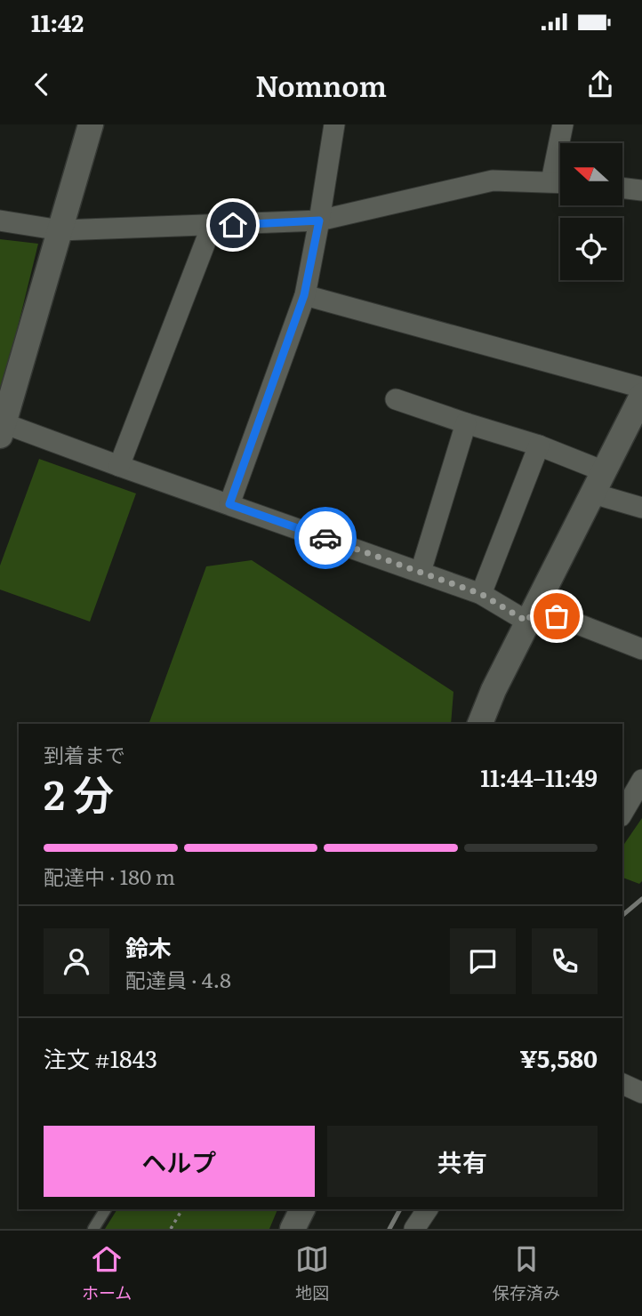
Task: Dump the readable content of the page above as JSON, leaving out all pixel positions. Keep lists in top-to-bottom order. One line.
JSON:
{"north":"left","page":{"status":"11:42","header":"Nomnom","heading":["2 分","到着まで","11:44–11:49"],"panel":["鈴木","配達員 · 4.8","注文 #1843","¥5,580"],"bar":"配達中 · 180 m","buttons":["ヘルプ","共有"],"tabs":["ホーム","地図","保存済み"]}}
